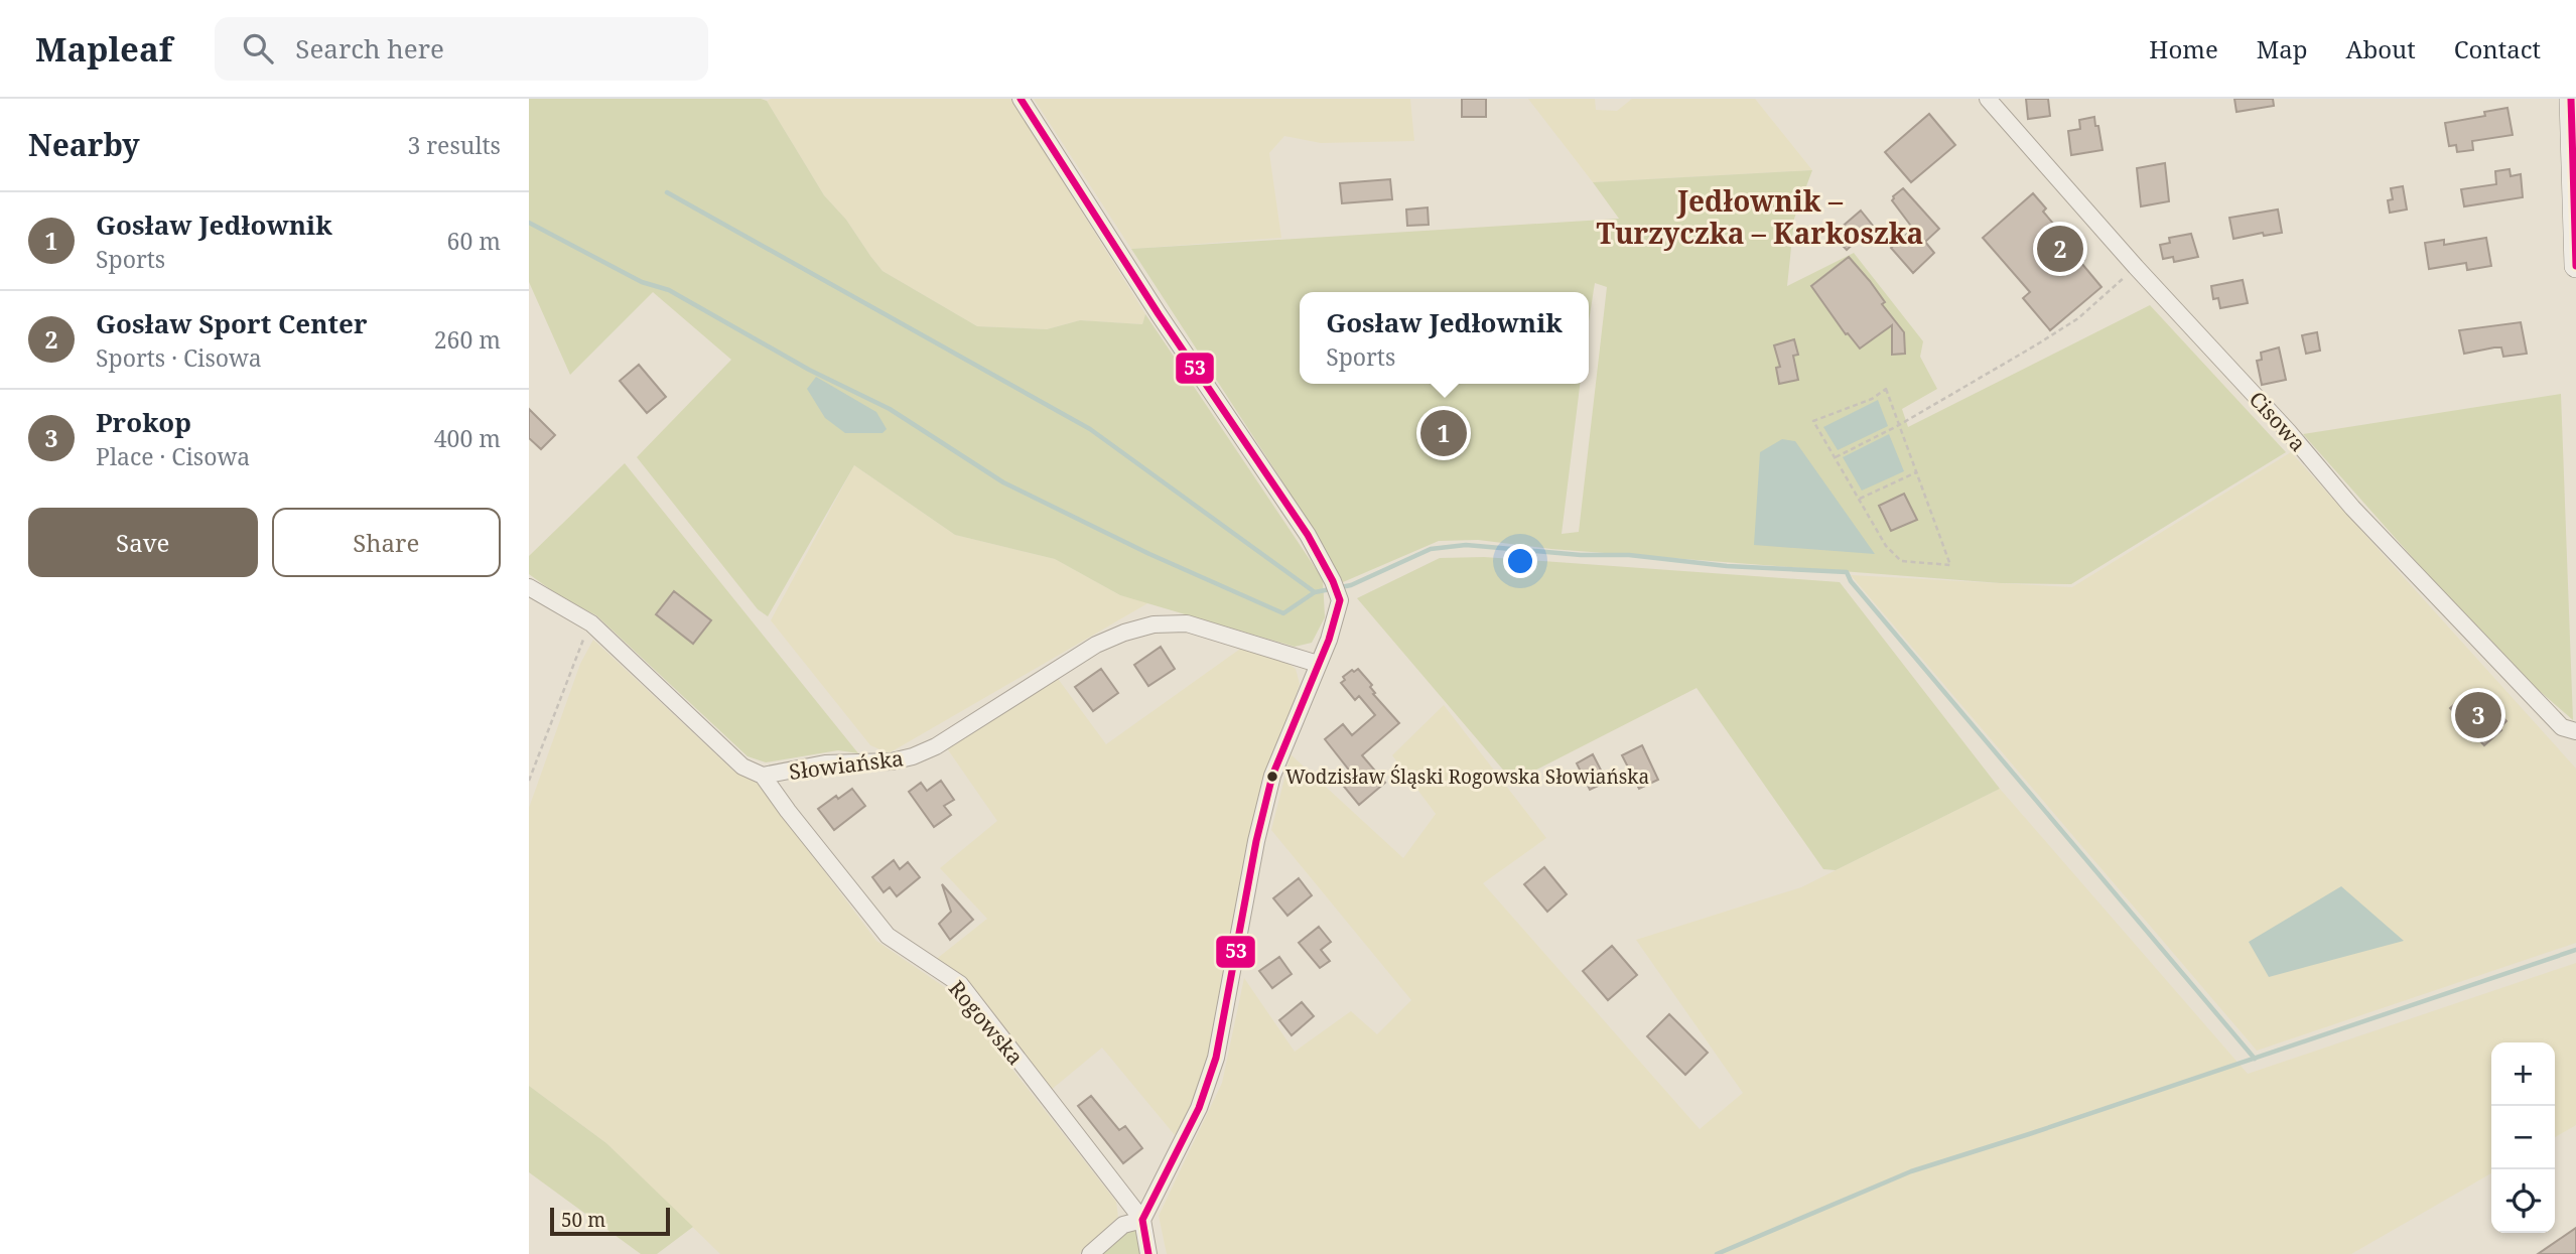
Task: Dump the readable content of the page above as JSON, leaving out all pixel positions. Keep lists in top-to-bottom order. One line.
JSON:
{"streets":{"street":["Cisowa","Słowiańska","Rogowska"]},"crossings":[["Słowiańska","Rogowska"]],"districts":["Jedłownik – Turzyczka – Karkoszka"],"places":["Wodzisław Śląski Rogowska Słowiańska"],"lines":["transit line 53"],"scale_bar":"50 m","page":{"header":"Mapleaf","search":"Search here","nav":["Home","Map","About","Contact"],"heading":["Nearby","3 results"],"list":[{"mark":"1","name":"Gosław Jedłownik","note":"Sports","value":"60 m"},{"mark":"2","name":"Gosław Sport Center","note":"Sports · Cisowa","value":"260 m"},{"mark":"3","name":"Prokop","note":"Place · Cisowa","value":"400 m"}],"pins":["2","1","3"],"popup":["Gosław Jedłownik","Sports"],"buttons":["Save","Share"],"map_buttons":["+","−"],"scale":"50 m"}}
